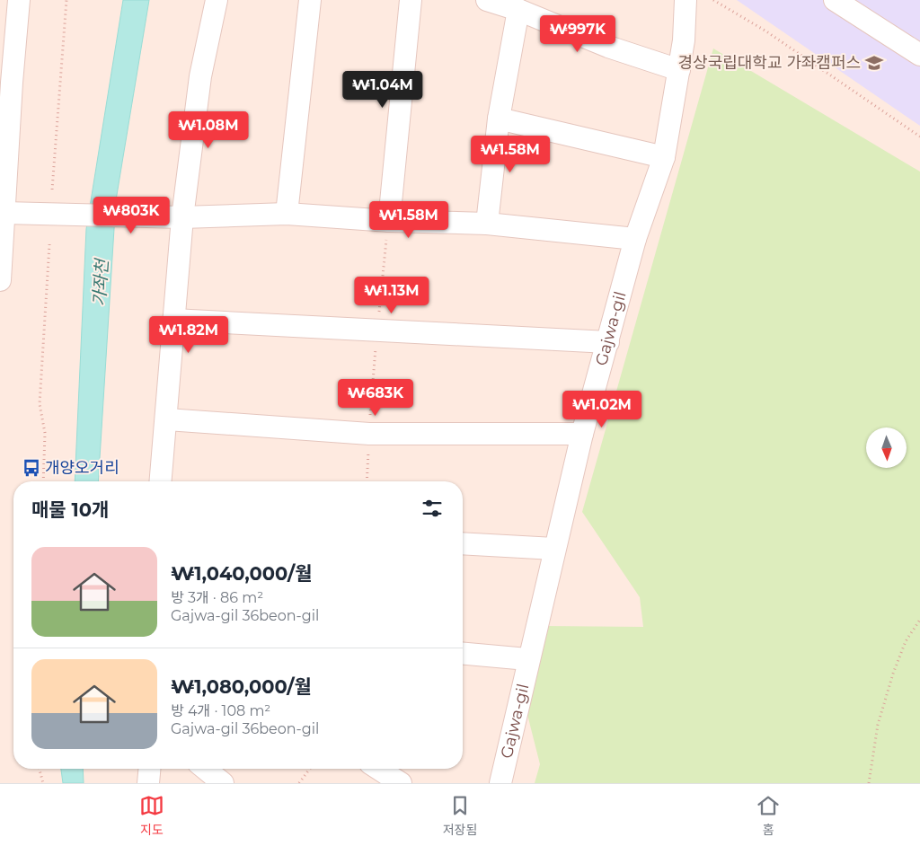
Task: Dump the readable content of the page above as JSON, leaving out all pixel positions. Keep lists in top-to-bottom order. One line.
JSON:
{"streets":{"street":["Gajwa-gil"]},"water":["가좌천"],"places":{"school or university":["경상국립대학교 가좌캠퍼스"],"bus stop":["개양오거리"]},"north":"bottom","page":{"price":["₩997K","₩1.04M","₩1.08M","₩1.58M","₩803K","₩1.58M","₩1.13M","₩1.82M","₩683K","₩1.02M"],"heading":"매물 10개","list":[{"name":"₩1,040,000/월","note":"방 3개 · 86 m² · Gajwa-gil 36beon-gil"},{"name":"₩1,080,000/월","note":"방 4개 · 108 m² · Gajwa-gil 36beon-gil"}],"tabs":["지도","저장됨","홈"]}}
